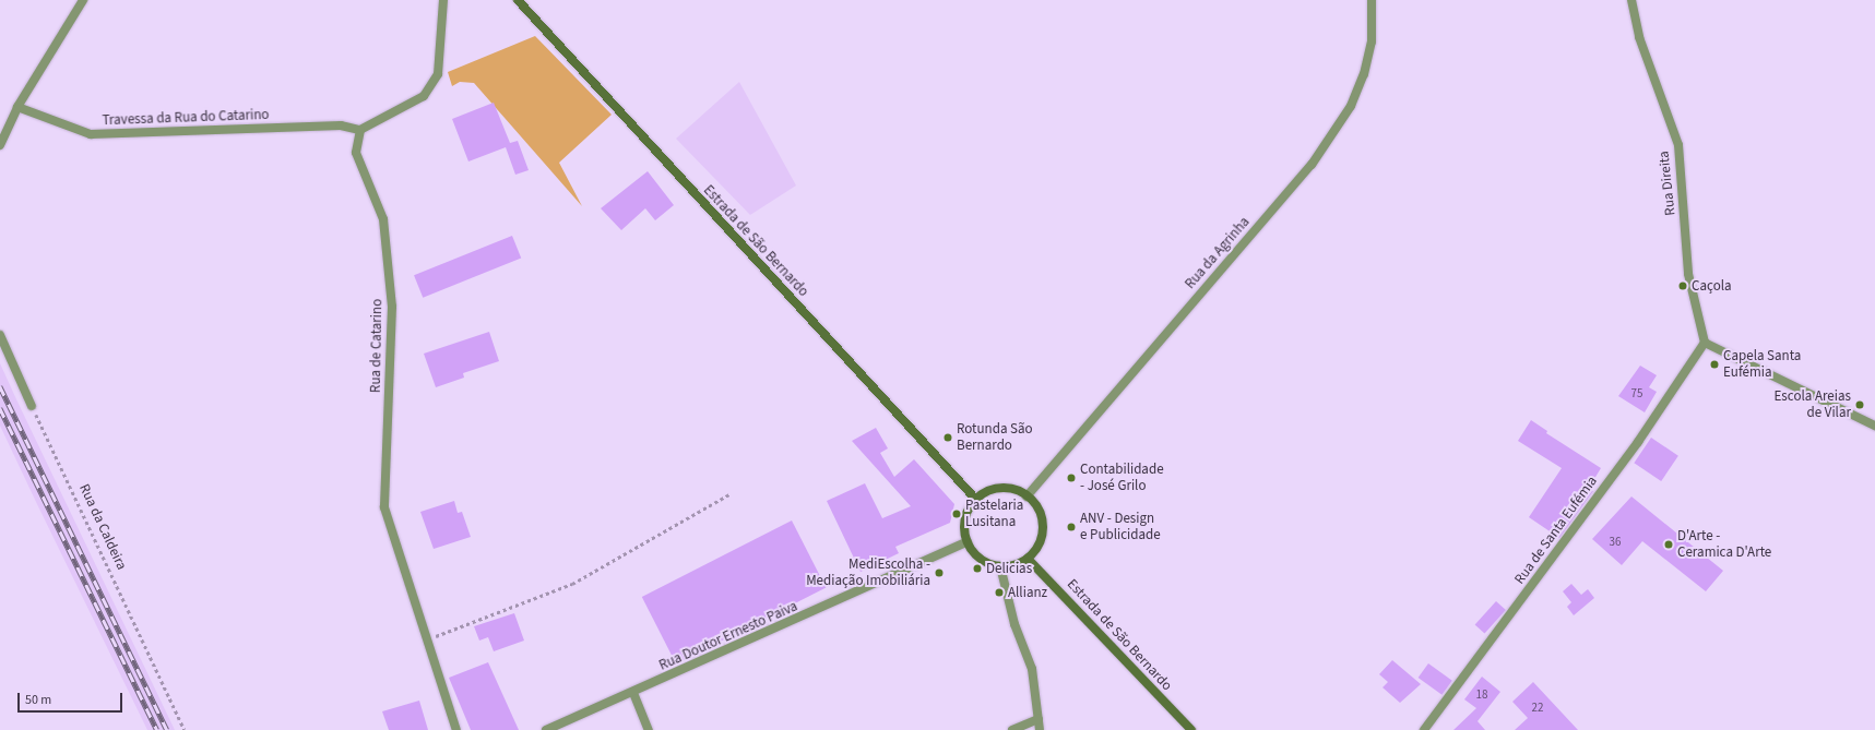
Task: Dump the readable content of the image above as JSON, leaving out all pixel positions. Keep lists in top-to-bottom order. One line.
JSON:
{"streets":{"main road":["Estrada de São Bernardo"],"street":["Travessa da Rua do Catarino","Rua Direita","Rua da Agrinha","Rua de Catarino","Rua de Santa Eufémia","Rua Doutor Ernesto Paiva"],"path":["Rua da Caldeira"]},"crossings":[["Travessa da Rua do Catarino","Rua de Catarino"],["Rua Direita","Rua de Santa Eufémia"],["Estrada de São Bernardo","Rua da Agrinha"],["Estrada de São Bernardo","Rua Doutor Ernesto Paiva"],["Rua da Agrinha","Rua Doutor Ernesto Paiva"]],"places":["Caçola","Capela Santa Eufémia","Escola Areias de Vilar","Rotunda São Bernardo","Contabilidade - José Grilo","Pastelaria Lusitana","ANV - Design e Publicidade","D'Arte - Ceramica D'Arte","Delicias","MediEscolha - Mediação Imobiliária","Allianz"],"house_numbers":["75","36","18","22"],"scale_bar":"50 m"}
